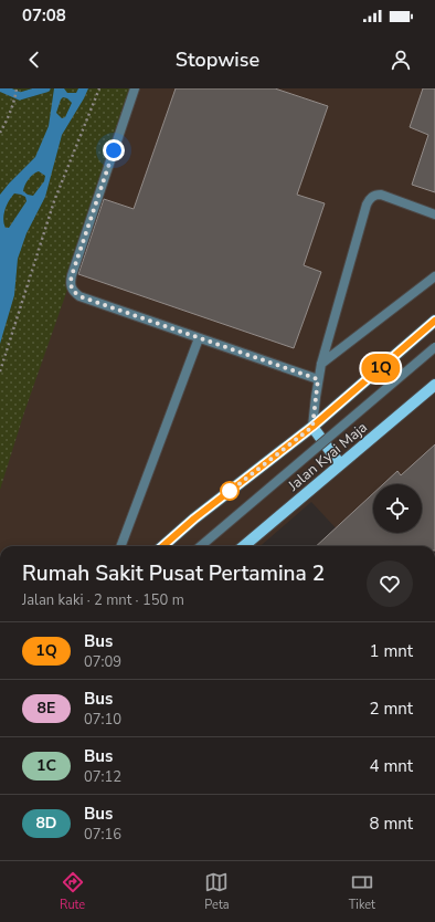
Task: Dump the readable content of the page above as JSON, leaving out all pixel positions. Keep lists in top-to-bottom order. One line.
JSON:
{"streets":{"main road":["Jalan Kyai Maja"]},"lines":["bus line 1Q"],"page":{"status":"07:08","header":"Stopwise","on_map":"1Q","heading":["Rumah Sakit Pusat Pertamina 2","Jalan kaki · 2 mnt · 150 m"],"list":[{"mark":"1Q","name":"Bus","note":"07:09","value":"1 mnt"},{"mark":"8E","name":"Bus","note":"07:10","value":"2 mnt"},{"mark":"1C","name":"Bus","note":"07:12","value":"4 mnt"},{"mark":"8D","name":"Bus","note":"07:16","value":"8 mnt"}],"tabs":["Rute","Peta","Tiket"]}}
